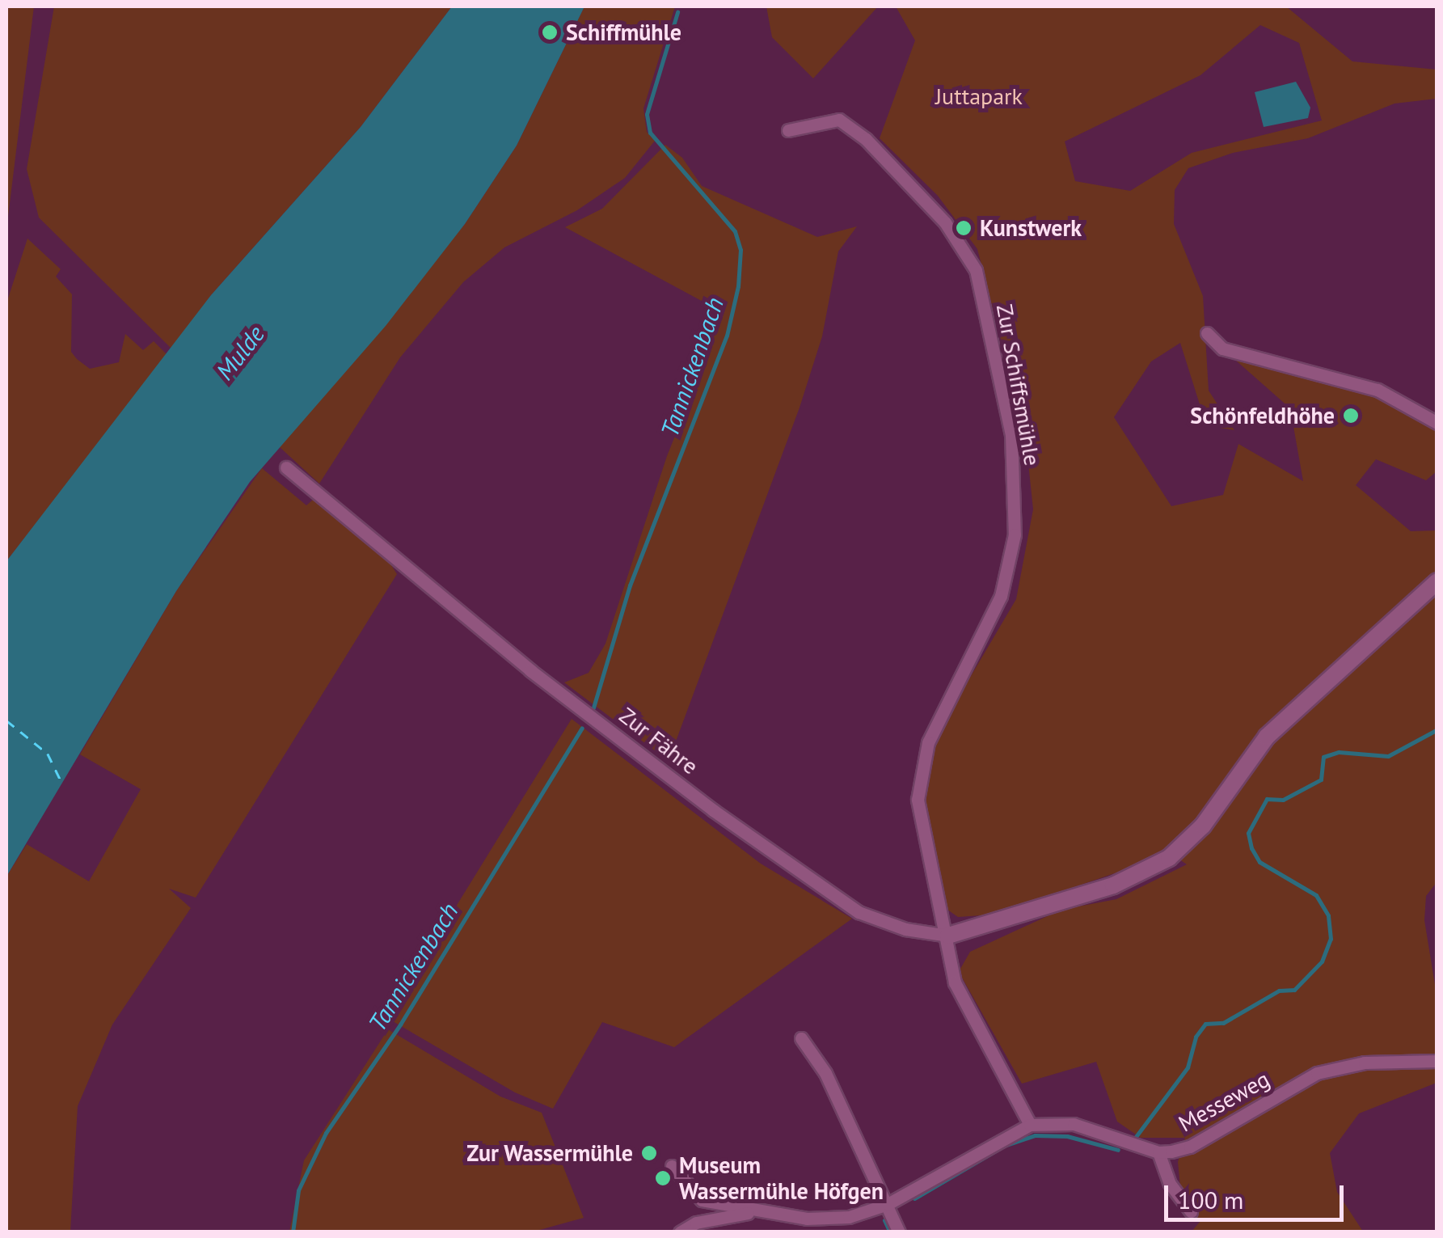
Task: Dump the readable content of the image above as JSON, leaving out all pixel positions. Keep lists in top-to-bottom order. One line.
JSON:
{"streets":{"street":["Zur Schiffsmühle","Zur Fähre","Messeweg"]},"crossings":[["Zur Schiffsmühle","Zur Fähre"],["Zur Schiffsmühle","Messeweg"]],"water":["Mulde","Tannickenbach"],"parks":["Juttapark"],"places":["Schiffmühle","Kunstwerk","Schönfeldhöhe","Zur Wassermühle","Museum Wassermühle Höfgen"],"scale_bar":"100 m"}
